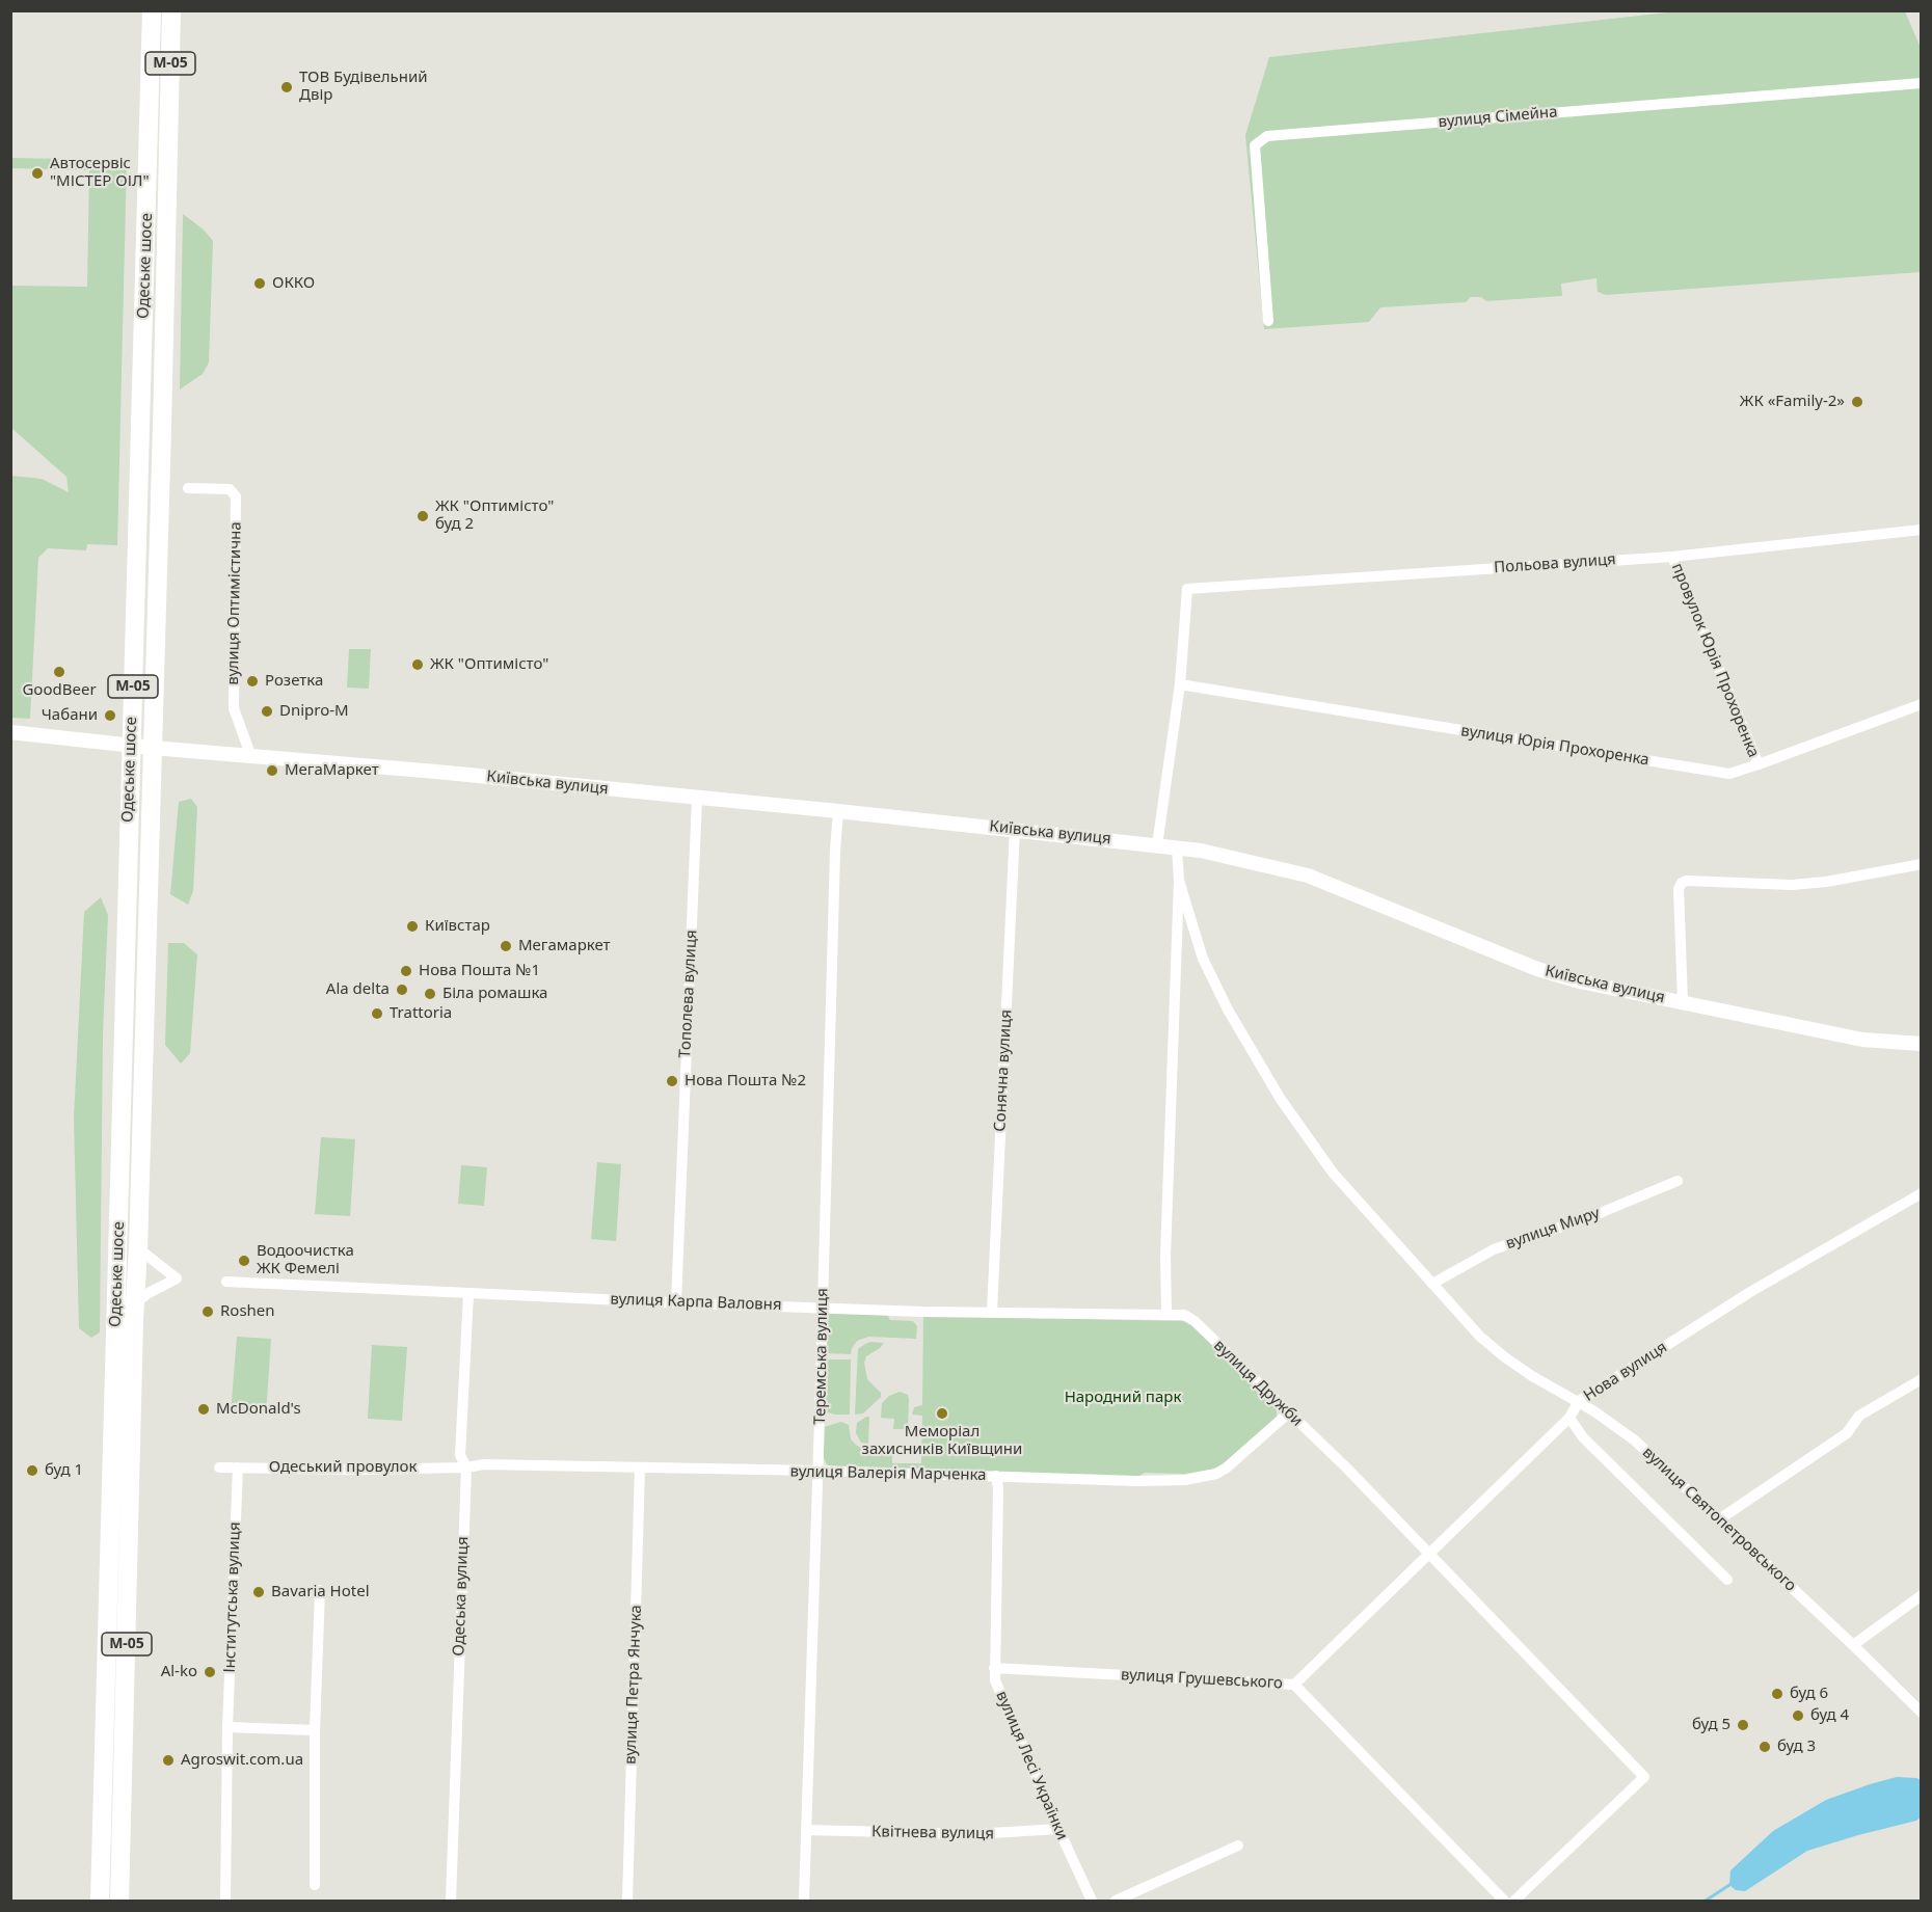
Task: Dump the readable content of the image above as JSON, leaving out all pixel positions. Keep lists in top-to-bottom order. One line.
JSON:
{"streets":{"highway":["М-05","Одеське шосе"],"street":["вулиця Сімейна","Польова вулиця","вулиця Оптимістична","провулок Юрія Прохоренка","вулиця Юрія Прохоренка","Київська вулиця","Тополева вулиця","Сонячна вулиця","вулиця Миру","вулиця Карпа Валовня","Теремська вулиця","Нова вулиця","вулиця Дружби","Одеський провулок","вулиця Валерія Марченка","вулиця Святопетровського","Одеська вулиця","Інститутська вулиця","вулиця Грушевського","вулиця Петра Янчука","вулиця Лесі Українки","Квітнева вулиця"]},"crossings":[["Одеське шосе","Київська вулиця"],["Польова вулиця","провулок Юрія Прохоренка"],["Польова вулиця","вулиця Юрія Прохоренка"],["вулиця Оптимістична","Київська вулиця"],["провулок Юрія Прохоренка","вулиця Юрія Прохоренка"],["Київська вулиця","Тополева вулиця"],["Київська вулиця","Сонячна вулиця"],["Київська вулиця","Теремська вулиця"],["Тополева вулиця","вулиця Карпа Валовня"],["Сонячна вулиця","вулиця Карпа Валовня"],["вулиця Миру","вулиця Святопетровського"],["вулиця Карпа Валовня","Теремська вулиця"],["вулиця Карпа Валовня","вулиця Дружби"],["вулиця Карпа Валовня","Одеська вулиця"],["Теремська вулиця","вулиця Валерія Марченка"],["Теремська вулиця","Квітнева вулиця"],["Нова вулиця","вулиця Дружби"],["Нова вулиця","вулиця Святопетровського"],["Нова вулиця","вулиця Грушевського"],["вулиця Дружби","вулиця Валерія Марченка"],["Одеський провулок","вулиця Валерія Марченка"],["Одеський провулок","Одеська вулиця"],["Одеський провулок","Інститутська вулиця"],["вулиця Валерія Марченка","Одеська вулиця"],["вулиця Валерія Марченка","вулиця Петра Янчука"],["вулиця Валерія Марченка","вулиця Лесі Українки"],["вулиця Грушевського","вулиця Лесі Українки"],["вулиця Лесі Українки","Квітнева вулиця"]],"parks":["Народний парк"],"places":["ТОВ Будівельний Двір","Автосервіс \"МІСТЕР ОІЛ\"","ОККО","ЖК «Family-2»","ЖК \"Оптимісто\" буд 2","ЖК \"Оптимісто\"","GoodBeer","Розетка","Dnipro-M","Чабани","МегаМаркет","Київстар","Мегамаркет","Нова Пошта №1","Ala delta","Біла ромашка","Trattoria","Нова Пошта №2","Водоочистка ЖК Фемелі","Roshen","McDonald's","Меморіал захисників Київщини","буд 1","Bavaria Hotel","Al-ko","буд 6","буд 4","буд 5","буд 3","Agroswit.com.ua"]}
